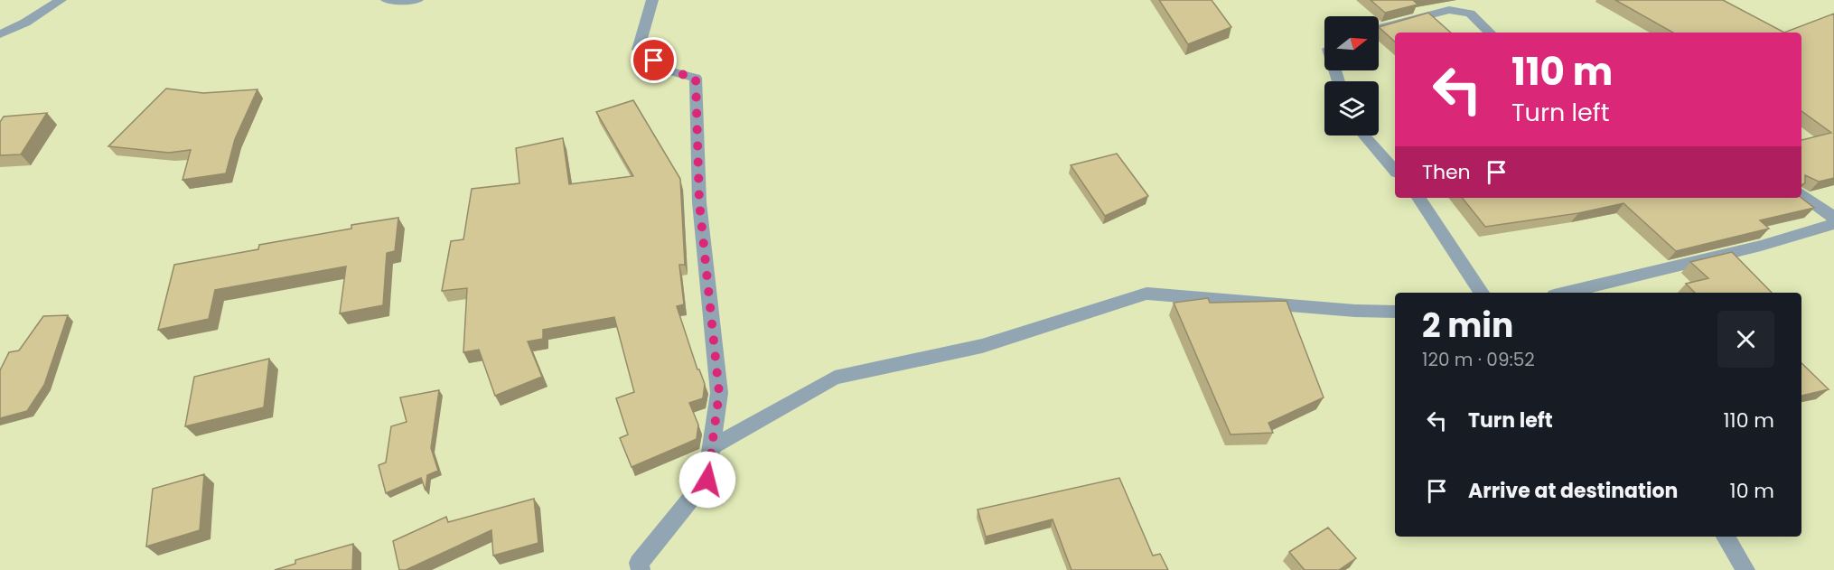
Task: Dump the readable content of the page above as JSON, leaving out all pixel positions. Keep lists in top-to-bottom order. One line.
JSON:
{"north":"right","page":{"turn":["110 m","Turn left"],"then":"Then","heading":["2 min","120 m · 09:52"],"list":[{"name":"Turn left","value":"110 m"},{"name":"Arrive at destination","value":"10 m"}]}}
